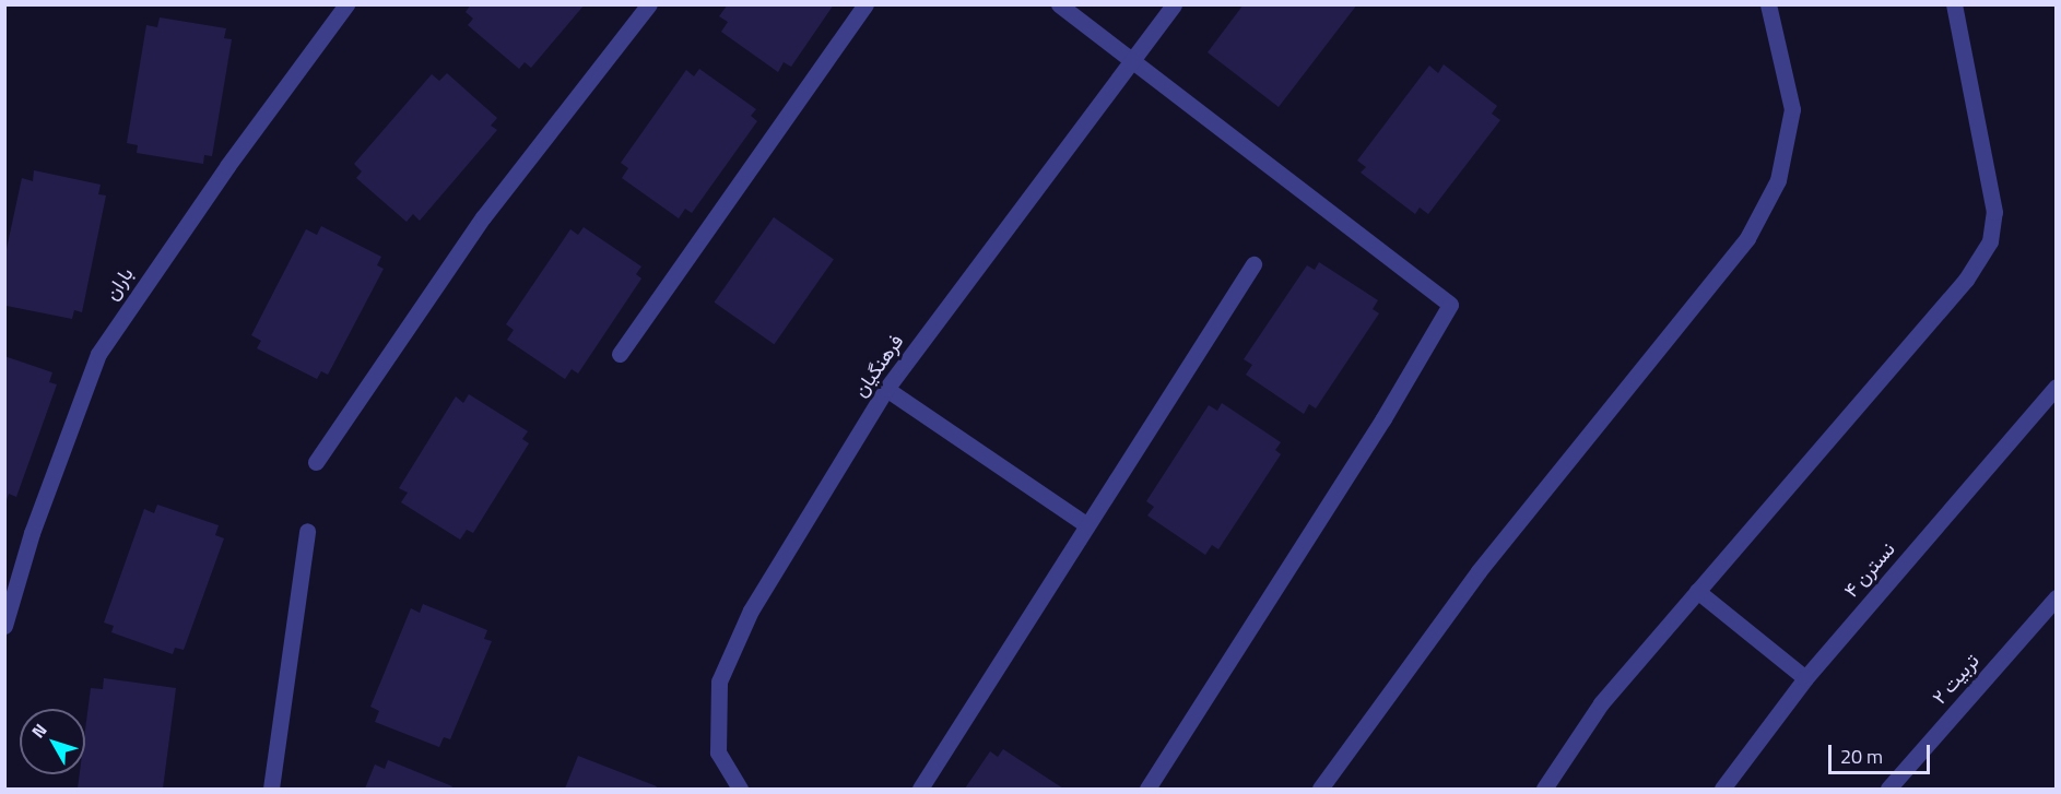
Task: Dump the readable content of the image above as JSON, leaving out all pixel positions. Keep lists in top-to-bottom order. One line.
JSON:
{"streets":{"street":["باران","فرهنگیان","نسترن ۴","تربیت ۲"]},"scale_bar":"20 m","north":"top left"}
